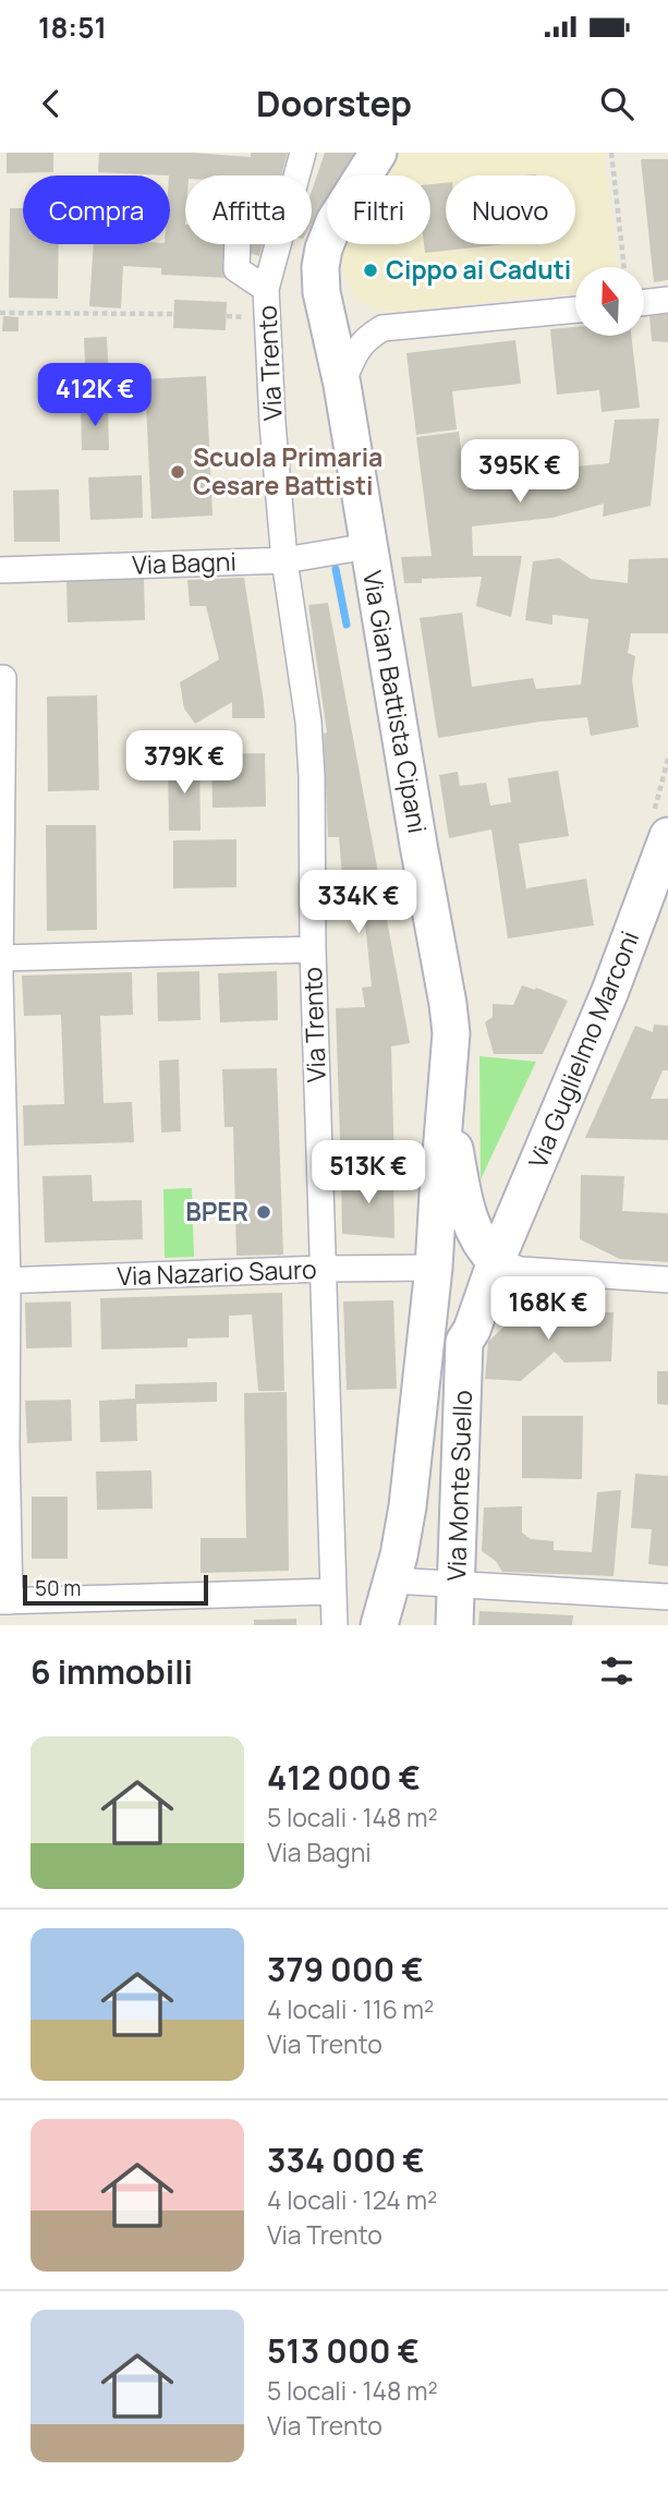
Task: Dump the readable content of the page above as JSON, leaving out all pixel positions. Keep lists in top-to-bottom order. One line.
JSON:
{"streets":{"main road":["Via Gian Battista Cipani","Via Guglielmo Marconi","Via Monte Suello"],"street":["Via Trento","Via Bagni","Via Nazario Sauro"]},"crossings":[["Via Trento","Via Bagni"],["Via Trento","Via Nazario Sauro"],["Via Bagni","Via Gian Battista Cipani"],["Via Gian Battista Cipani","Via Nazario Sauro"],["Via Gian Battista Cipani","Via Monte Suello"],["Via Guglielmo Marconi","Via Monte Suello"],["Via Nazario Sauro","Via Monte Suello"]],"places":["Cippo ai Caduti","Scuola Primaria Cesare Battisti","BPER"],"scale_bar":"50 m","north":"top","page":{"status":"18:51","header":"Doorstep","chip":["Compra","Affitta","Filtri","Nuovo"],"price":["412K €","395K €","379K €","334K €","513K €","168K €"],"scale":"50 m","heading":"6 immobili","list":[{"name":"412 000 €","note":"5 locali · 148 m² · Via Bagni"},{"name":"379 000 €","note":"4 locali · 116 m² · Via Trento"},{"name":"334 000 €","note":"4 locali · 124 m² · Via Trento"},{"name":"513 000 €","note":"5 locali · 148 m² · Via Trento"}]}}
